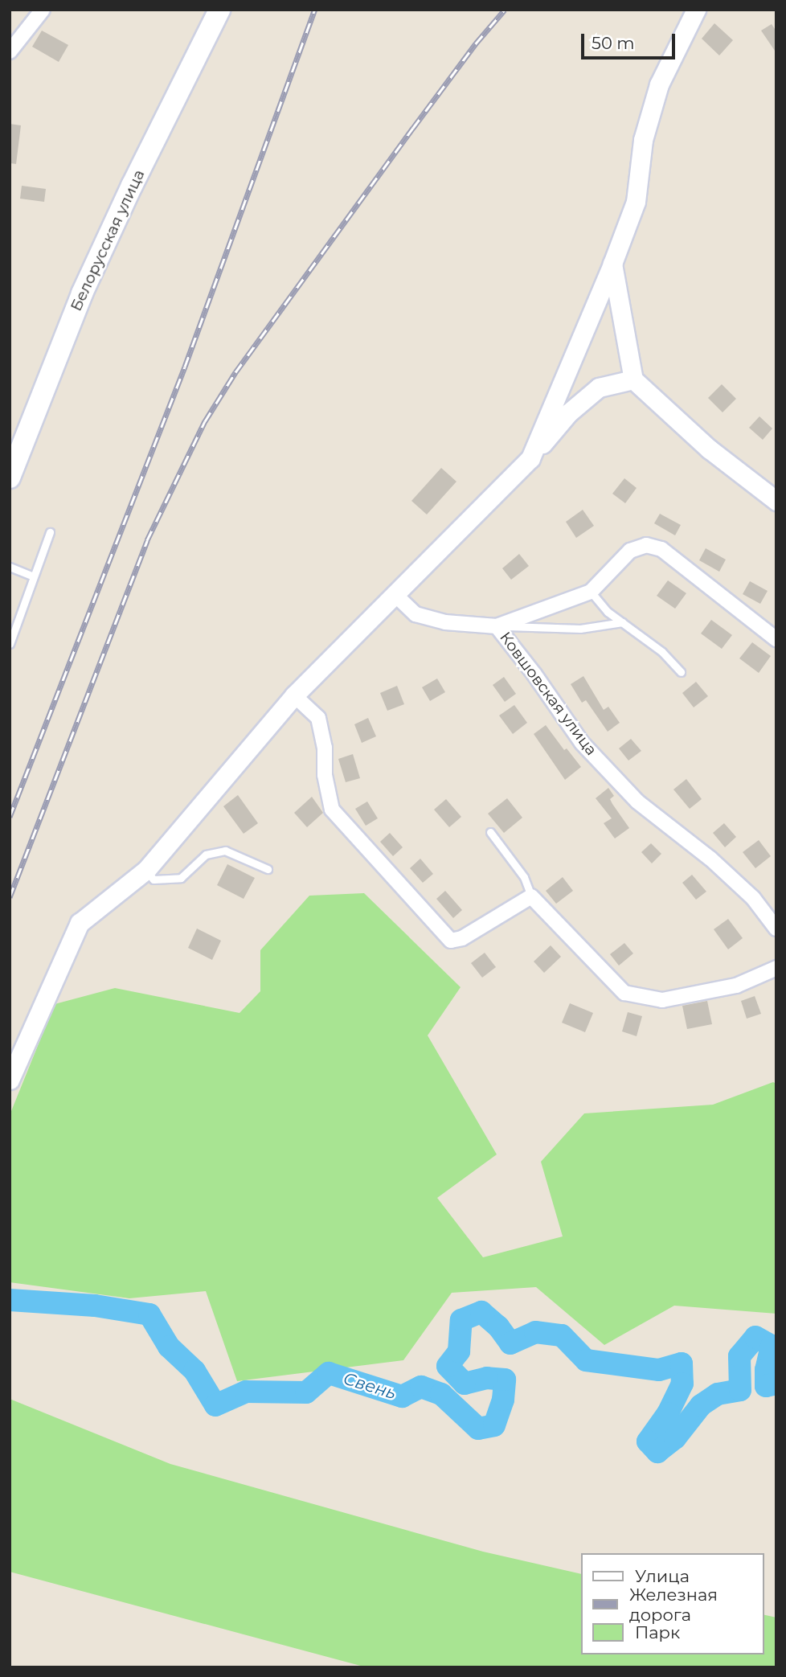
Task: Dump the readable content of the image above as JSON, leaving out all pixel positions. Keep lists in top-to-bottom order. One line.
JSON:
{"streets":{"main road":["Белорусская улица"],"street":["Ковшовская улица"]},"water":["Свень"],"legend":["Улица","Железная дорога","Парк"],"scale_bar":"50 m"}
